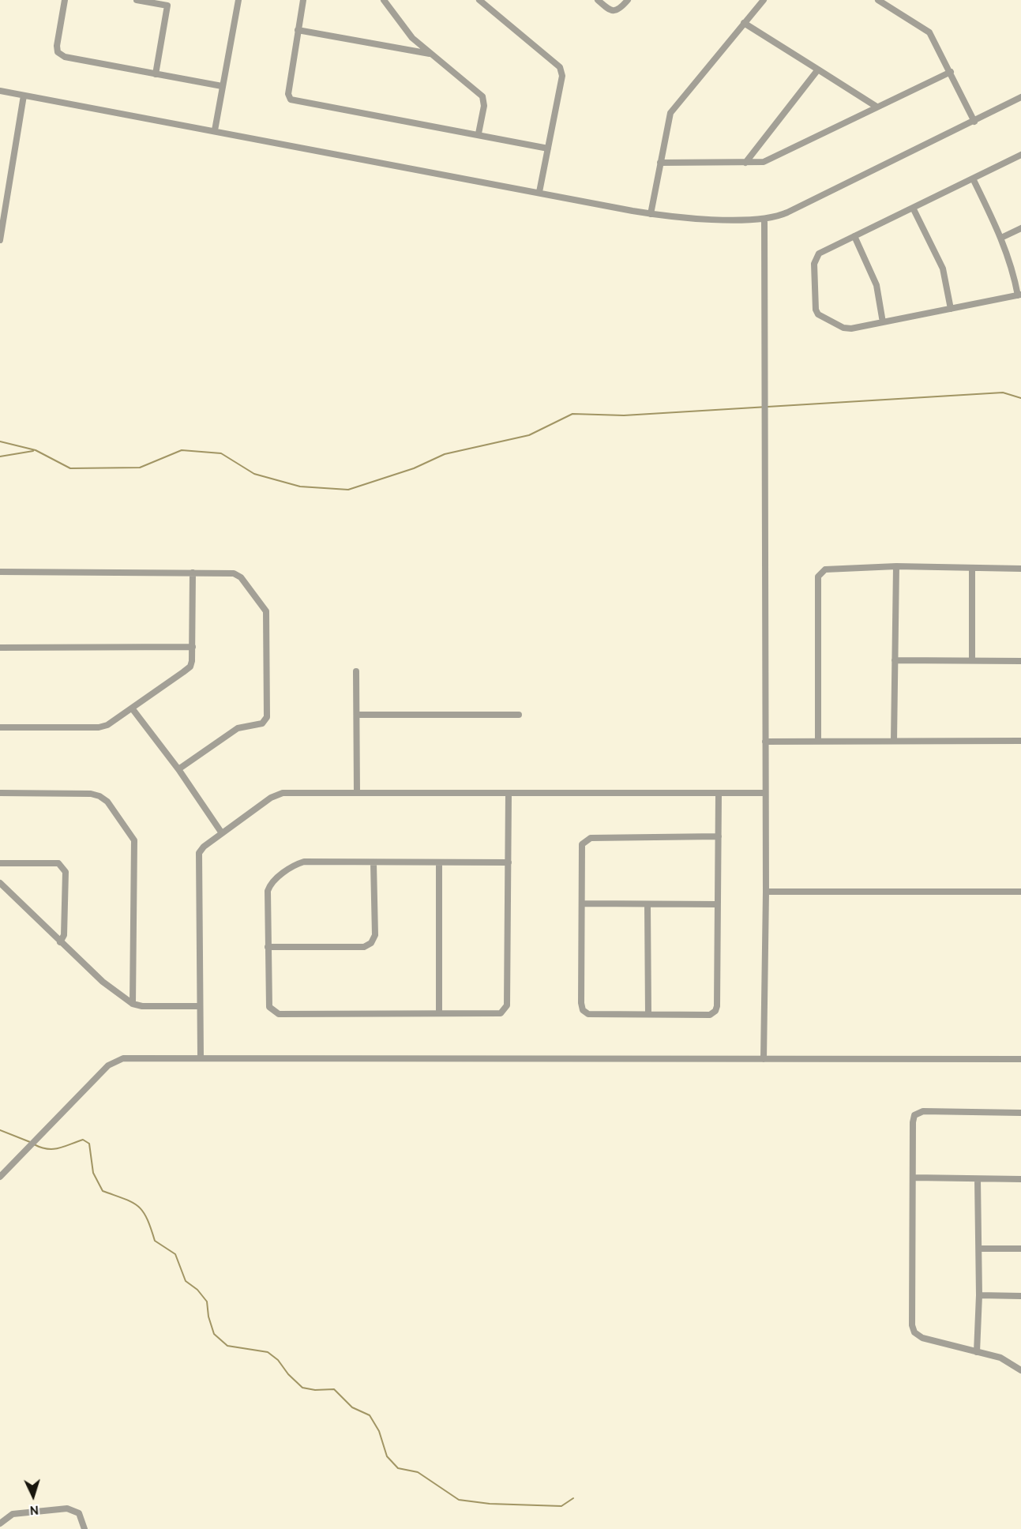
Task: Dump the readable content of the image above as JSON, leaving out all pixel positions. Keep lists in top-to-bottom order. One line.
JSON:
{"north":"bottom"}
